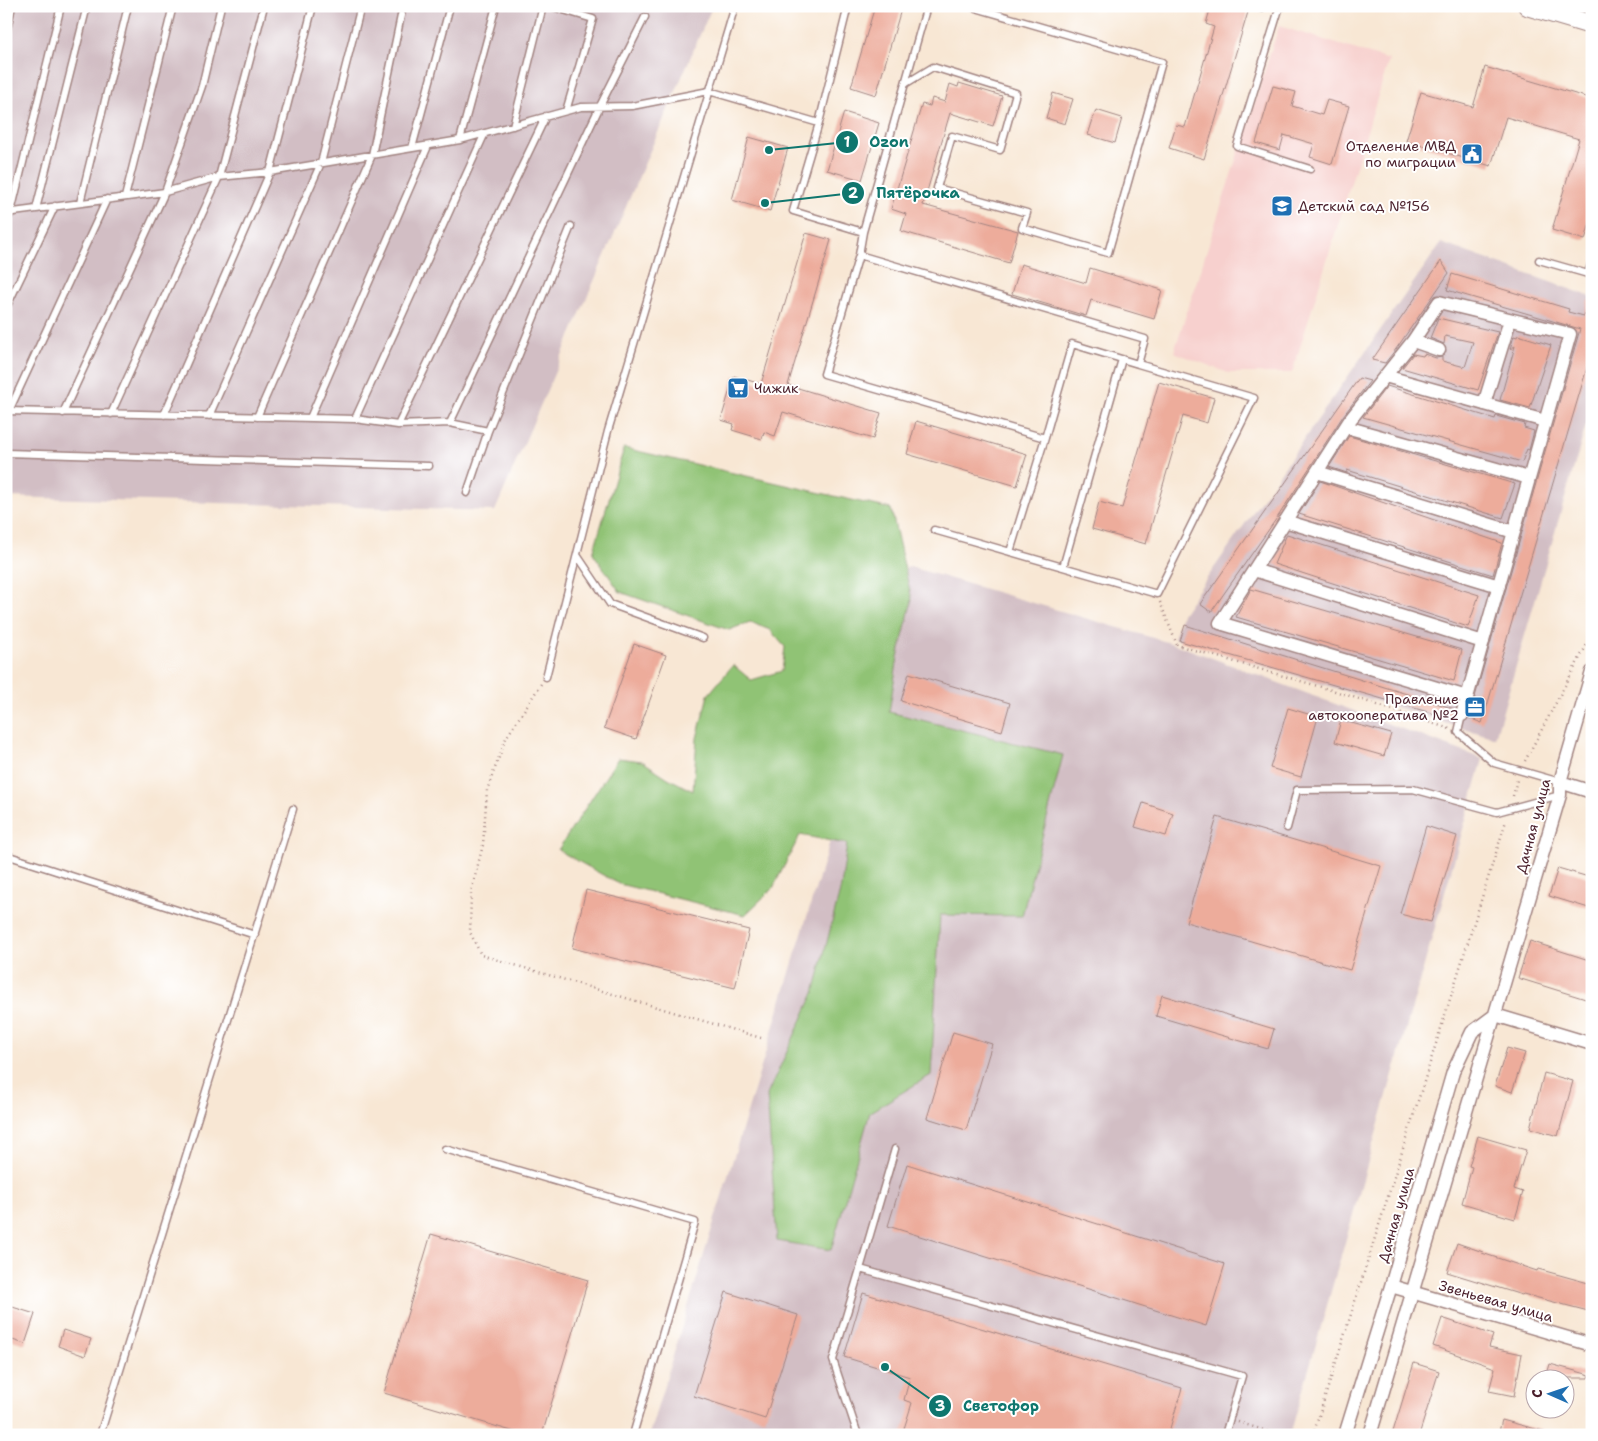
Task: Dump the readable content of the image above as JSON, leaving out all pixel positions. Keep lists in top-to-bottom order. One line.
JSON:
{"streets":{"street":["Дачная улица","Звеньевая улица"]},"crossings":[["Дачная улица","Звеньевая улица"]],"places":{"other":["Ozon","Пятёрочка","Светофор"],"public building":["Отделение МВД по миграции"],"school or university":["Детский сад №156"],"supermarket":["Чижик"],"office":["Правление автокооператива №2"]},"north":"left"}
